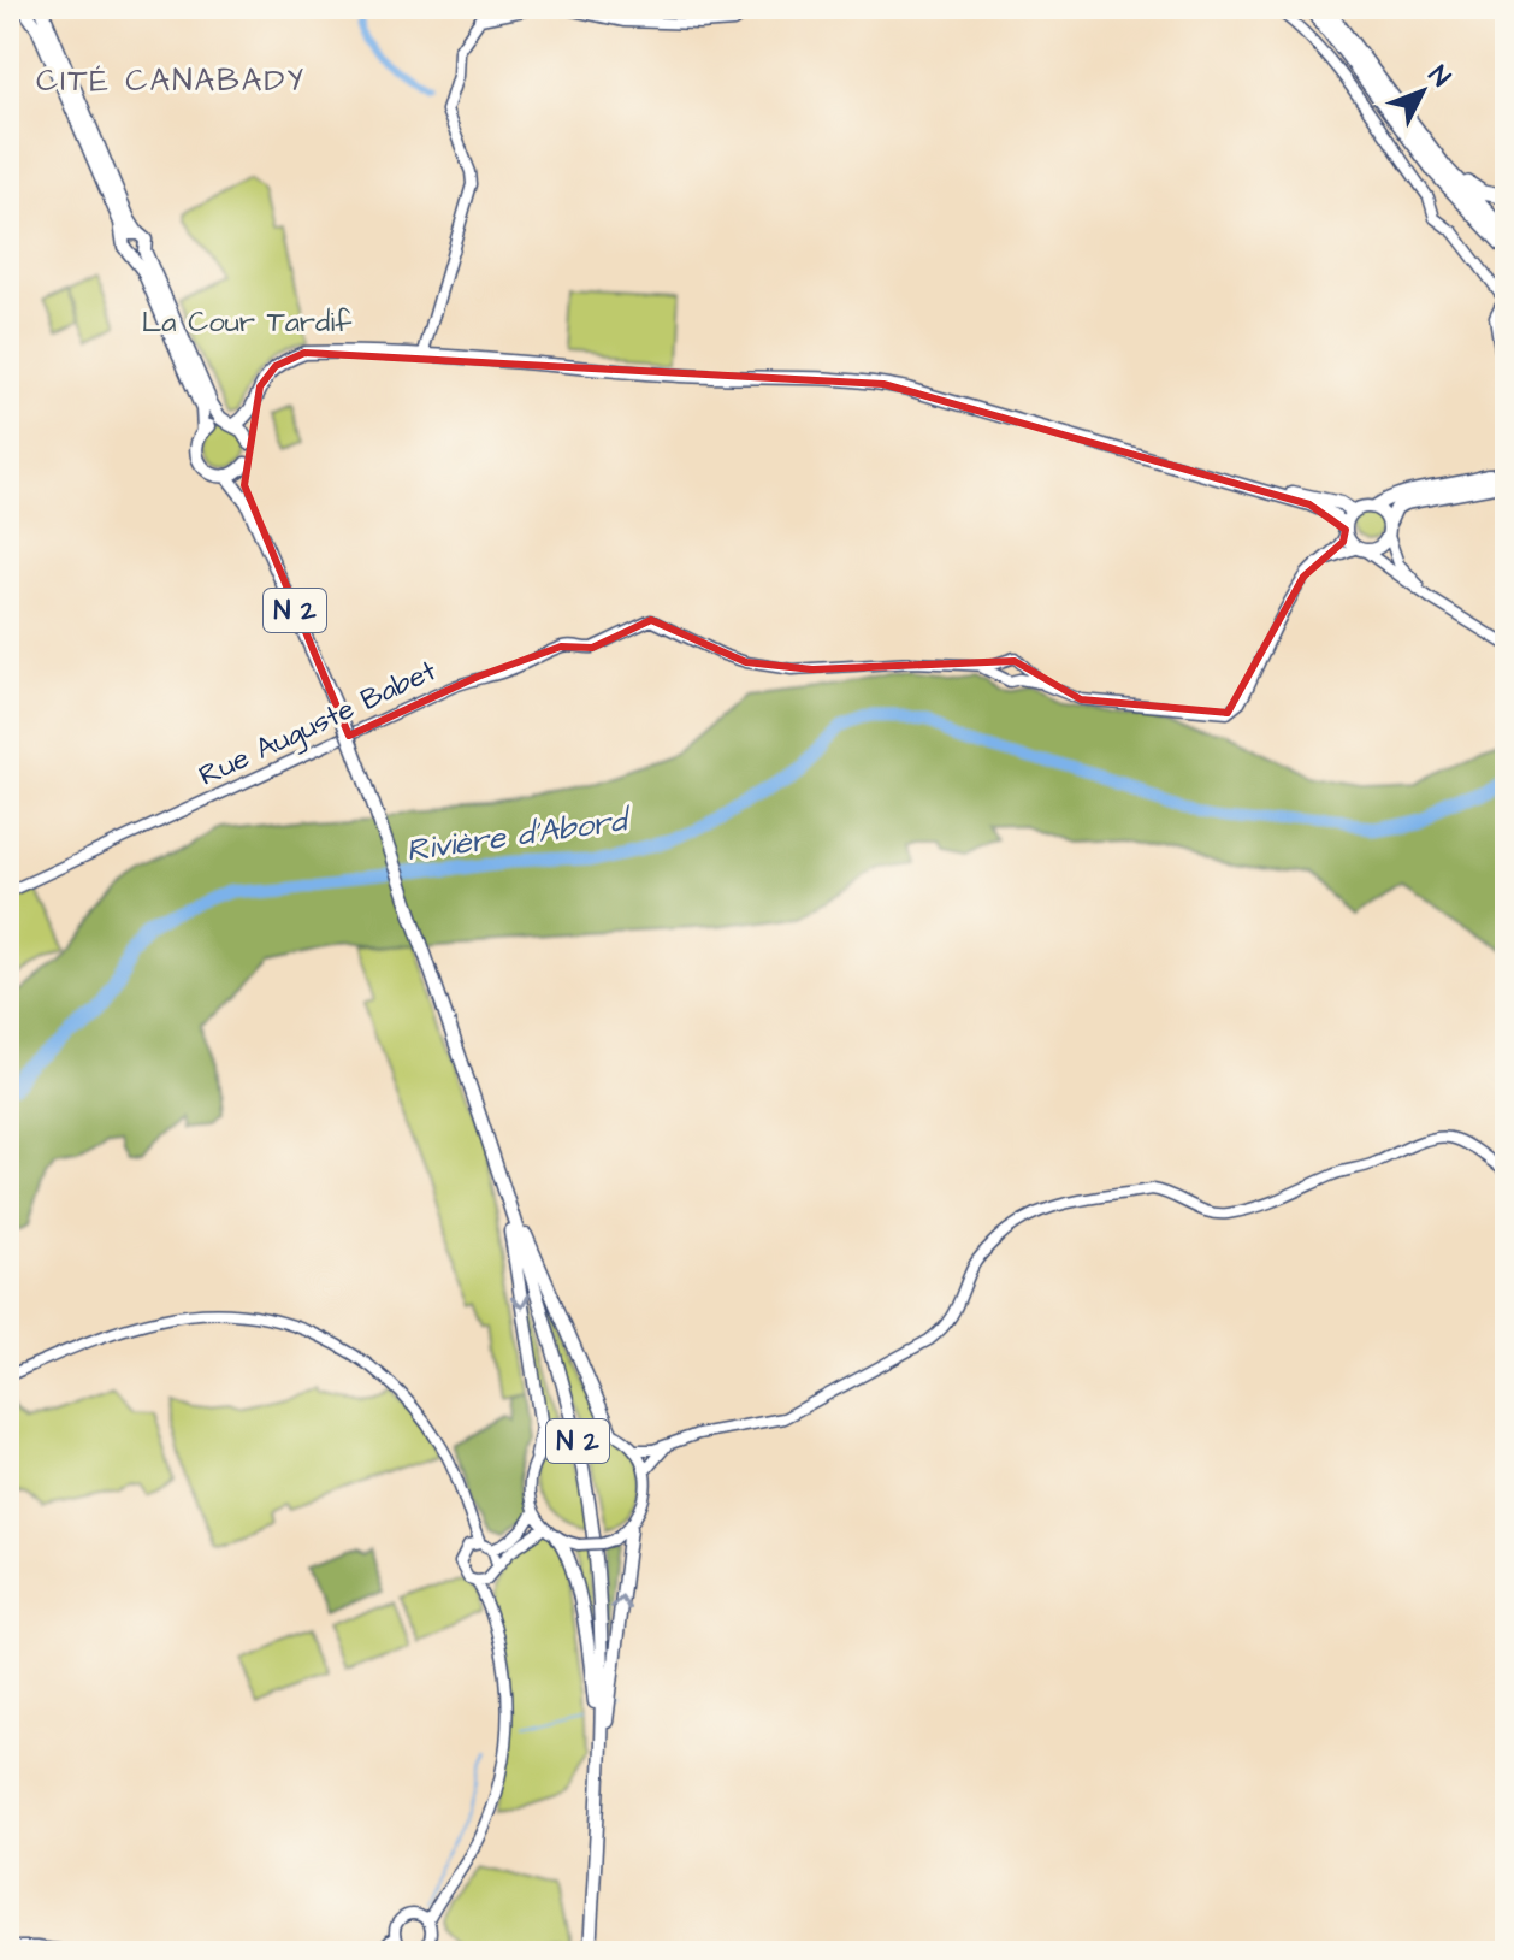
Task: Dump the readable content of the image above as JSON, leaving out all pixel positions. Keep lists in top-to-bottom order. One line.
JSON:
{"streets":{"main road":["N 2"],"street":["Rue Auguste Babet"]},"districts":["CITÉ CANABADY"],"water":["Rivière d'Abord"],"parks":["La Cour Tardif"],"north":"top right"}
